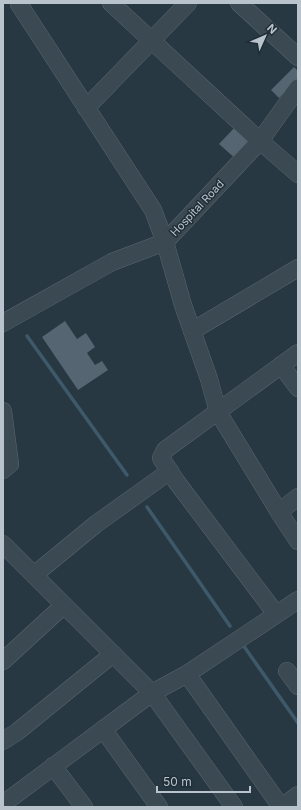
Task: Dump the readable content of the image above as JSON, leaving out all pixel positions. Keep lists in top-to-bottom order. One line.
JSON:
{"streets":{"street":["Hospital Road"]},"scale_bar":"50 m","north":"top right"}
